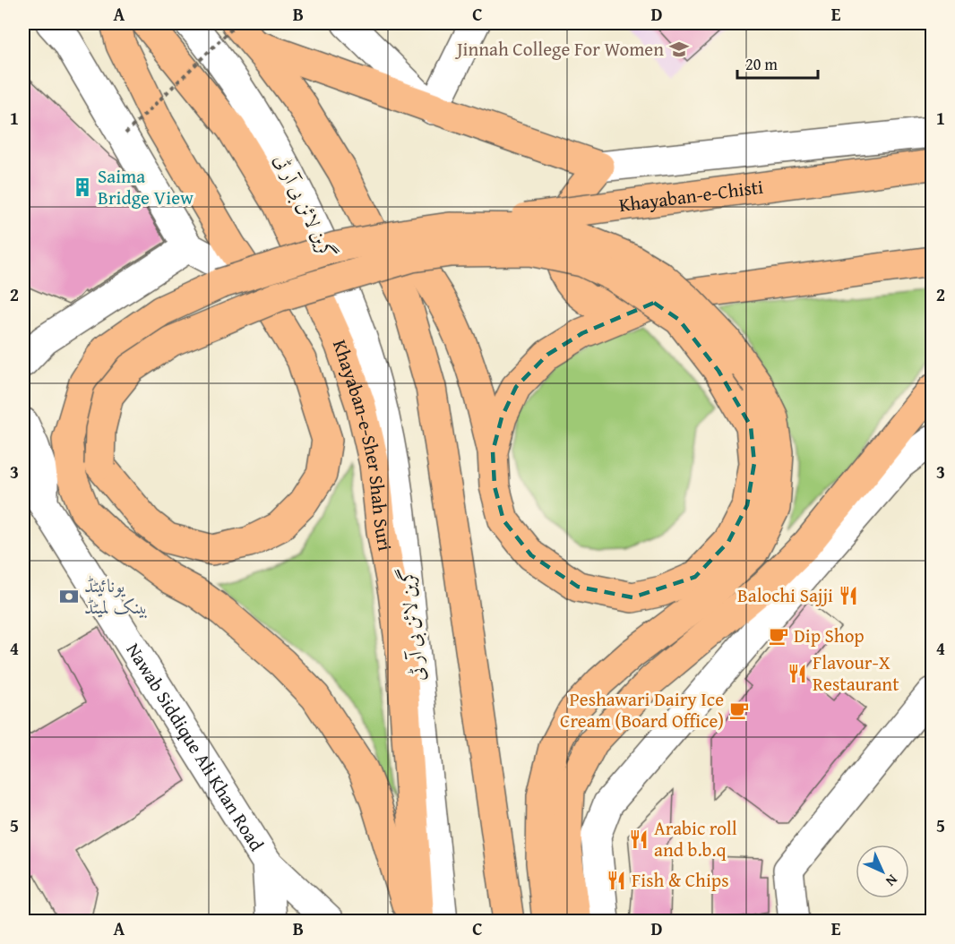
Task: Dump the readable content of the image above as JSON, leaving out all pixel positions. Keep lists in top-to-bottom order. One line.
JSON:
{"streets":{"main road":["Khayaban-e-Chisti","Khayaban-e-Sher Shah Suri"],"street":["گرین لائن بی آر ٹی","Nawab Siddique Ali Khan Road"]},"places":{"school or university":["Jinnah College For Women"],"building":["Saima Bridge View"],"restaurant":["Balochi Sajji","Flavour-X Restaurant","Arabic roll and b.b.q","Fish & Chips"],"bank":["یونائیٹڈ بینک لمیٹڈ"],"cafe":["Dip Shop","Peshawari Dairy Ice Cream (Board Office)"]},"scale_bar":"20 m","north":"bottom right","grid":{"columns":["A","B","C","D","E"],"rows":["1","2","3","4","5"]}}
